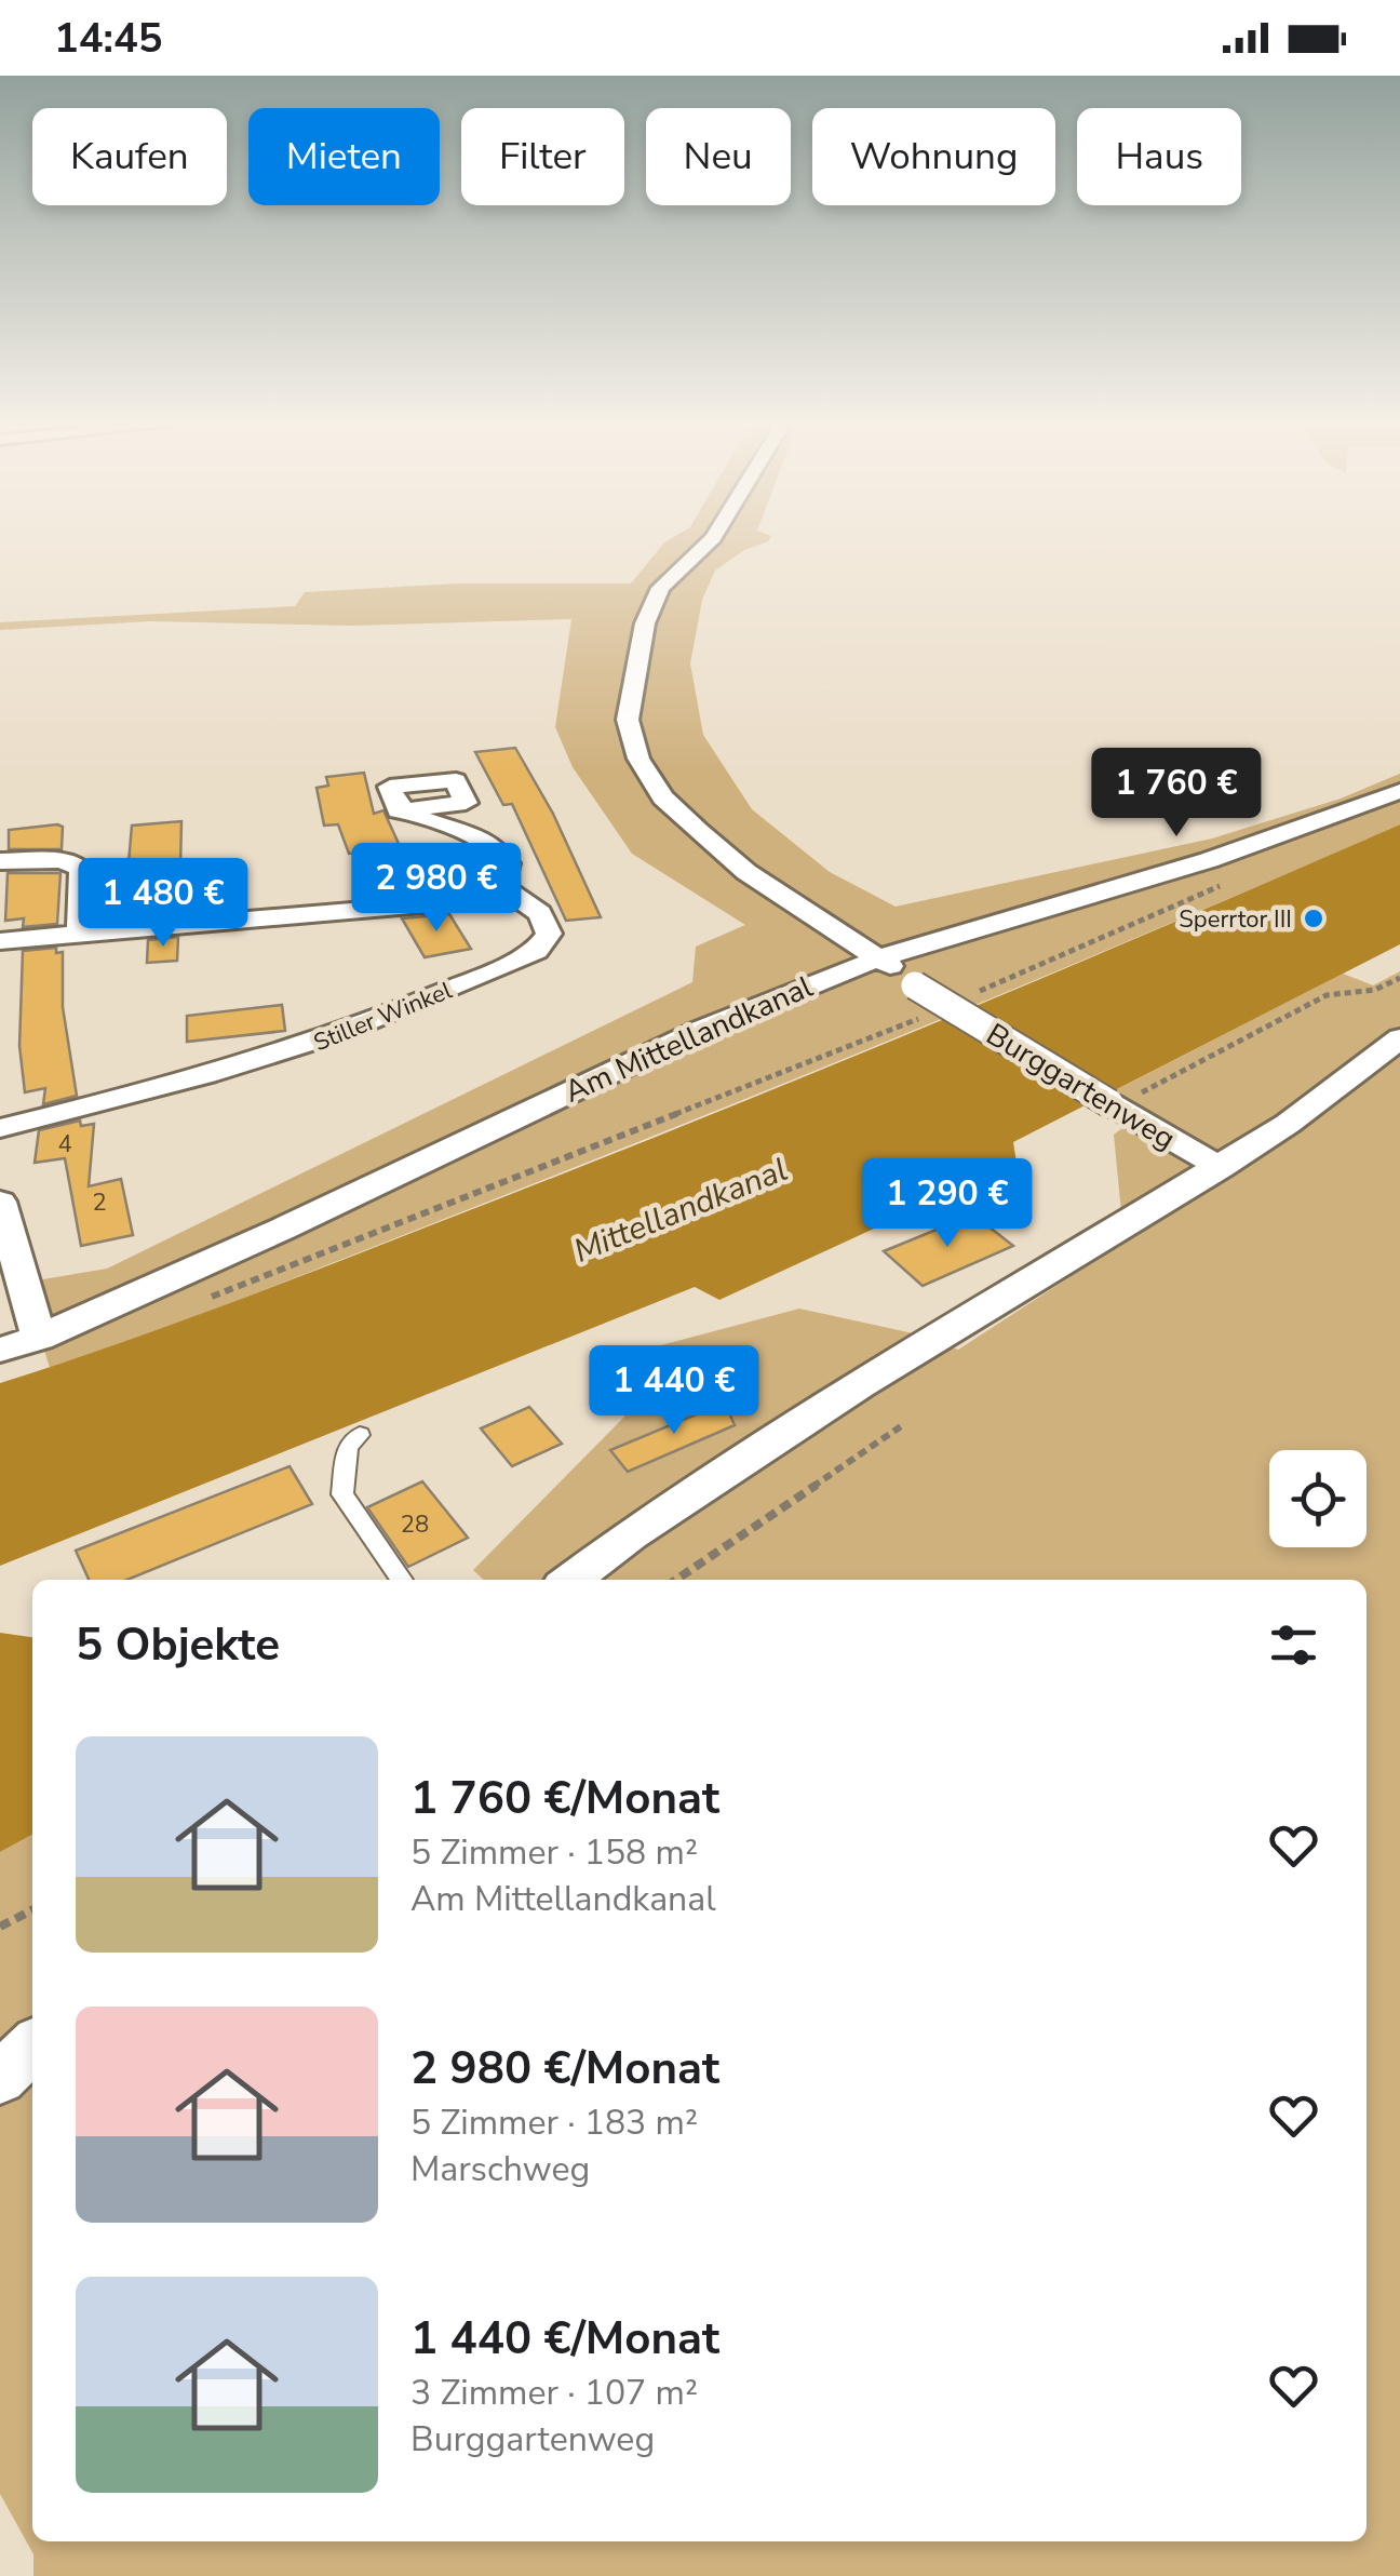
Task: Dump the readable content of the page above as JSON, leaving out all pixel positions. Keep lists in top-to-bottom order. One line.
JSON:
{"streets":{"street":["Stiller Winkel","Am Mittellandkanal","Burggartenweg"]},"crossings":[["Am Mittellandkanal","Burggartenweg"]],"water":["Mittellandkanal"],"places":["Sperrtor III"],"house_numbers":["4","2","28"],"page":{"status":"14:45","chip":["Kaufen","Mieten","Filter","Neu","Wohnung","Haus"],"price":["1 760 €","2 980 €","1 480 €","1 290 €","1 440 €"],"heading":"5 Objekte","list":[{"name":"1 760 €/Monat","note":"5 Zimmer · 158 m² · Am Mittellandkanal"},{"name":"2 980 €/Monat","note":"5 Zimmer · 183 m² · Marschweg"},{"name":"1 440 €/Monat","note":"3 Zimmer · 107 m² · Burggartenweg"}]}}
